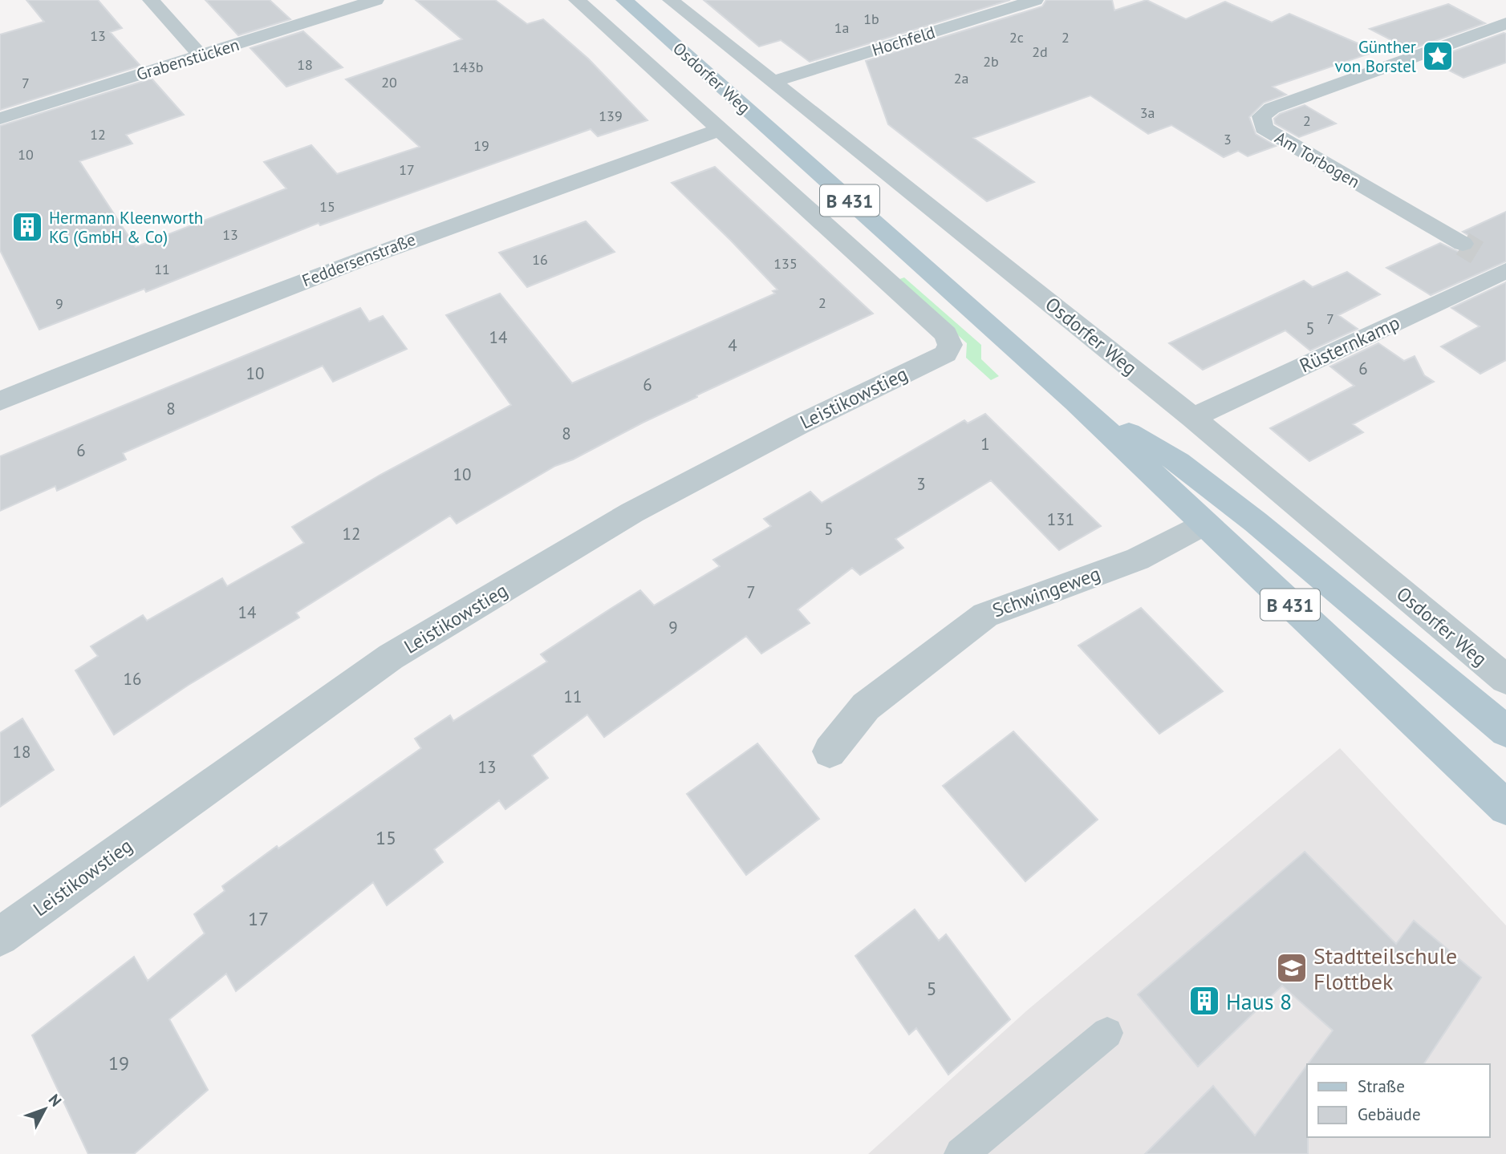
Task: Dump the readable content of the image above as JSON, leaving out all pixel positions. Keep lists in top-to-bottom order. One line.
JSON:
{"streets":{"main road":["Osdorfer Weg","B 431"],"street":["Hochfeld","Grabenstücken","Am Torbogen","Feddersenstraße","Rüsternkamp","Leistikowstieg","Schwingeweg"]},"crossings":[["Hochfeld","Osdorfer Weg"],["Osdorfer Weg","Feddersenstraße"],["Osdorfer Weg","Rüsternkamp"],["Osdorfer Weg","Leistikowstieg"],["Osdorfer Weg","Schwingeweg"]],"places":{"place":["Günther von Borstel"],"building":["Hermann Kleenworth KG (GmbH & Co)","Haus 8"],"school or university":["Stadtteilschule Flottbek"]},"house_numbers":["1b","1a","13","2c","2","2d","2b","18","143b","2a","20","7","3a","139","2","12","3","19","10","17","15","13","16","135","11","2","9","7","5","14","4","6","10","6","8","8","1","6","10","3","131","5","12","7","14","9","16","11","18","13","15","17","5","19"],"legend":["Straße","Gebäude"],"north":"top right"}
